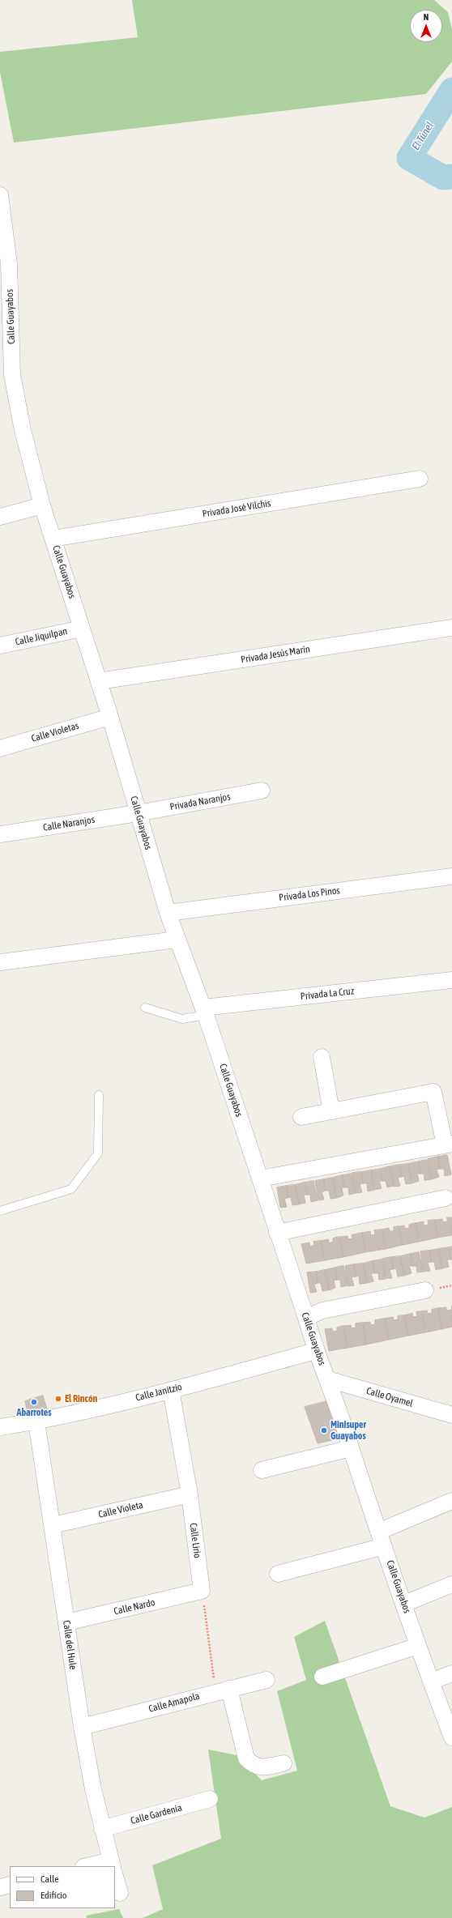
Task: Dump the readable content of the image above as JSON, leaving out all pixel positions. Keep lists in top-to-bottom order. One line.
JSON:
{"streets":{"street":["Calle Guayabos","Privada José Vilchis","Calle Jiquilpan","Privada Jesús Marín","Calle Violetas","Privada Naranjos","Calle Naranjos","Privada Los Pinos","Privada La Cruz","Calle Janitzio","Calle Oyamel","Calle Violeta","Calle Lirio","Calle Nardo","Calle del Hule","Calle Amapola","Calle Gardenía"]},"crossings":[["Calle Guayabos","Privada José Vilchis"],["Calle Guayabos","Calle Jiquilpan"],["Calle Guayabos","Privada Jesús Marín"],["Calle Guayabos","Calle Violetas"],["Calle Guayabos","Privada Naranjos"],["Calle Guayabos","Calle Naranjos"],["Calle Guayabos","Privada Los Pinos"],["Calle Guayabos","Privada La Cruz"],["Calle Guayabos","Calle Janitzio"],["Calle Guayabos","Calle Oyamel"],["Privada Naranjos","Calle Naranjos"],["Calle Janitzio","Calle Lirio"],["Calle Janitzio","Calle del Hule"],["Calle Violeta","Calle Lirio"],["Calle Violeta","Calle del Hule"],["Calle Lirio","Calle Nardo"],["Calle Nardo","Calle del Hule"],["Calle del Hule","Calle Amapola"],["Calle del Hule","Calle Gardenía"]],"water":["El Túnel"],"places":["El Rincón","Abarrotes","Minisuper Guayabos"],"legend":["Calle","Edificio"],"north":"top"}
